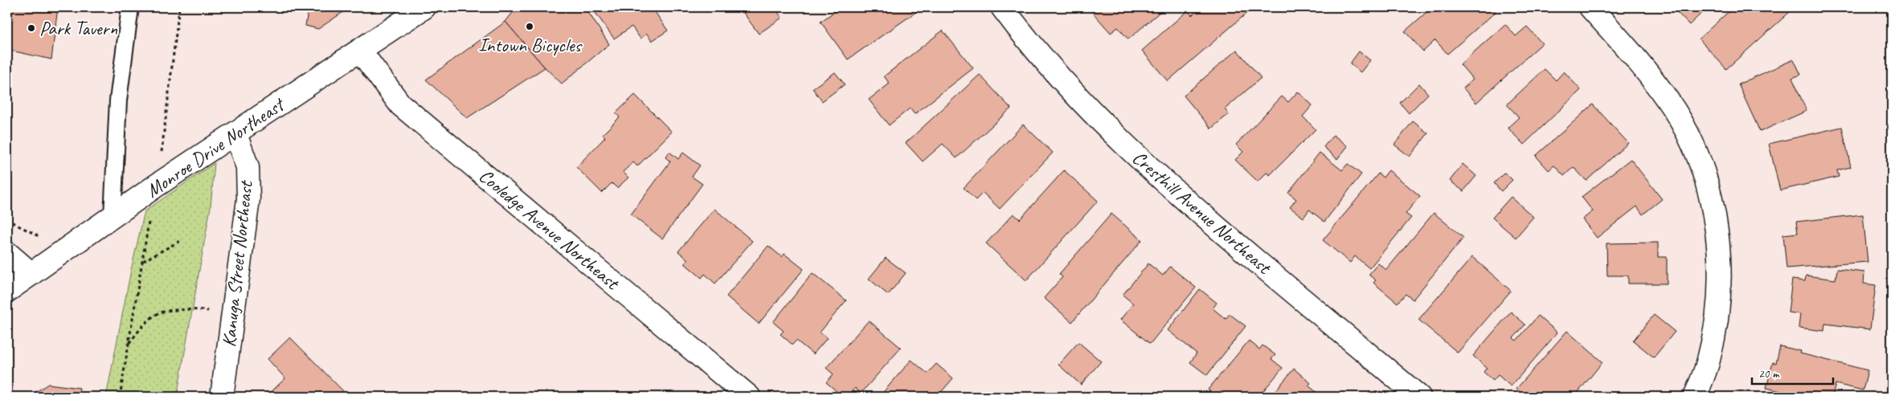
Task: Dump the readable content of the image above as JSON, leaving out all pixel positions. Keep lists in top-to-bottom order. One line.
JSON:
{"streets":{"street":["Monroe Drive Northeast","Cresthill Avenue Northeast","Cooledge Avenue Northeast","Kanuga Street Northeast"]},"crossings":[["Monroe Drive Northeast","Cooledge Avenue Northeast"],["Monroe Drive Northeast","Kanuga Street Northeast"]],"places":["Intown Bicycles","Park Tavern"],"scale_bar":"20 m"}
